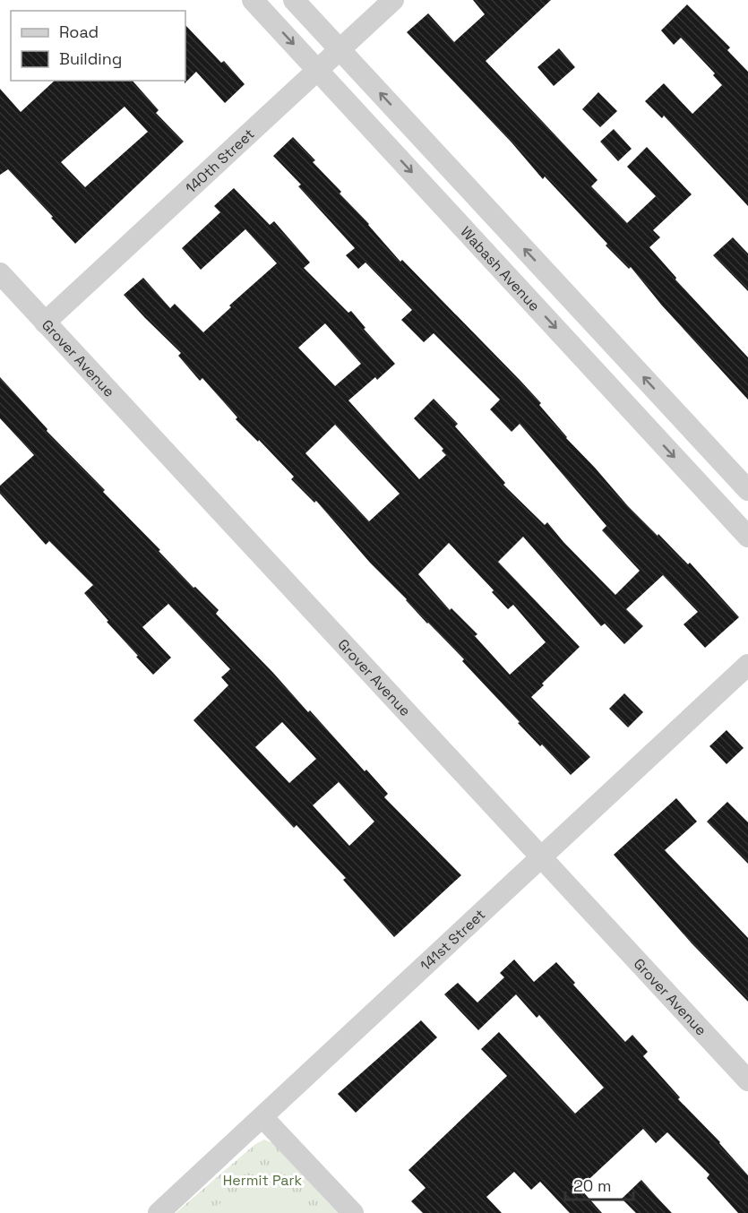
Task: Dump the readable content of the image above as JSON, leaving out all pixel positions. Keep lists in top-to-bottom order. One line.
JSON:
{"streets":{"street":["140th Street","Wabash Avenue","Grover Avenue","141st Street"]},"crossings":[["140th Street","Wabash Avenue"],["140th Street","Grover Avenue"],["Grover Avenue","141st Street"]],"parks":["Hermit Park"],"legend":["Road","Building"],"scale_bar":"20 m"}
